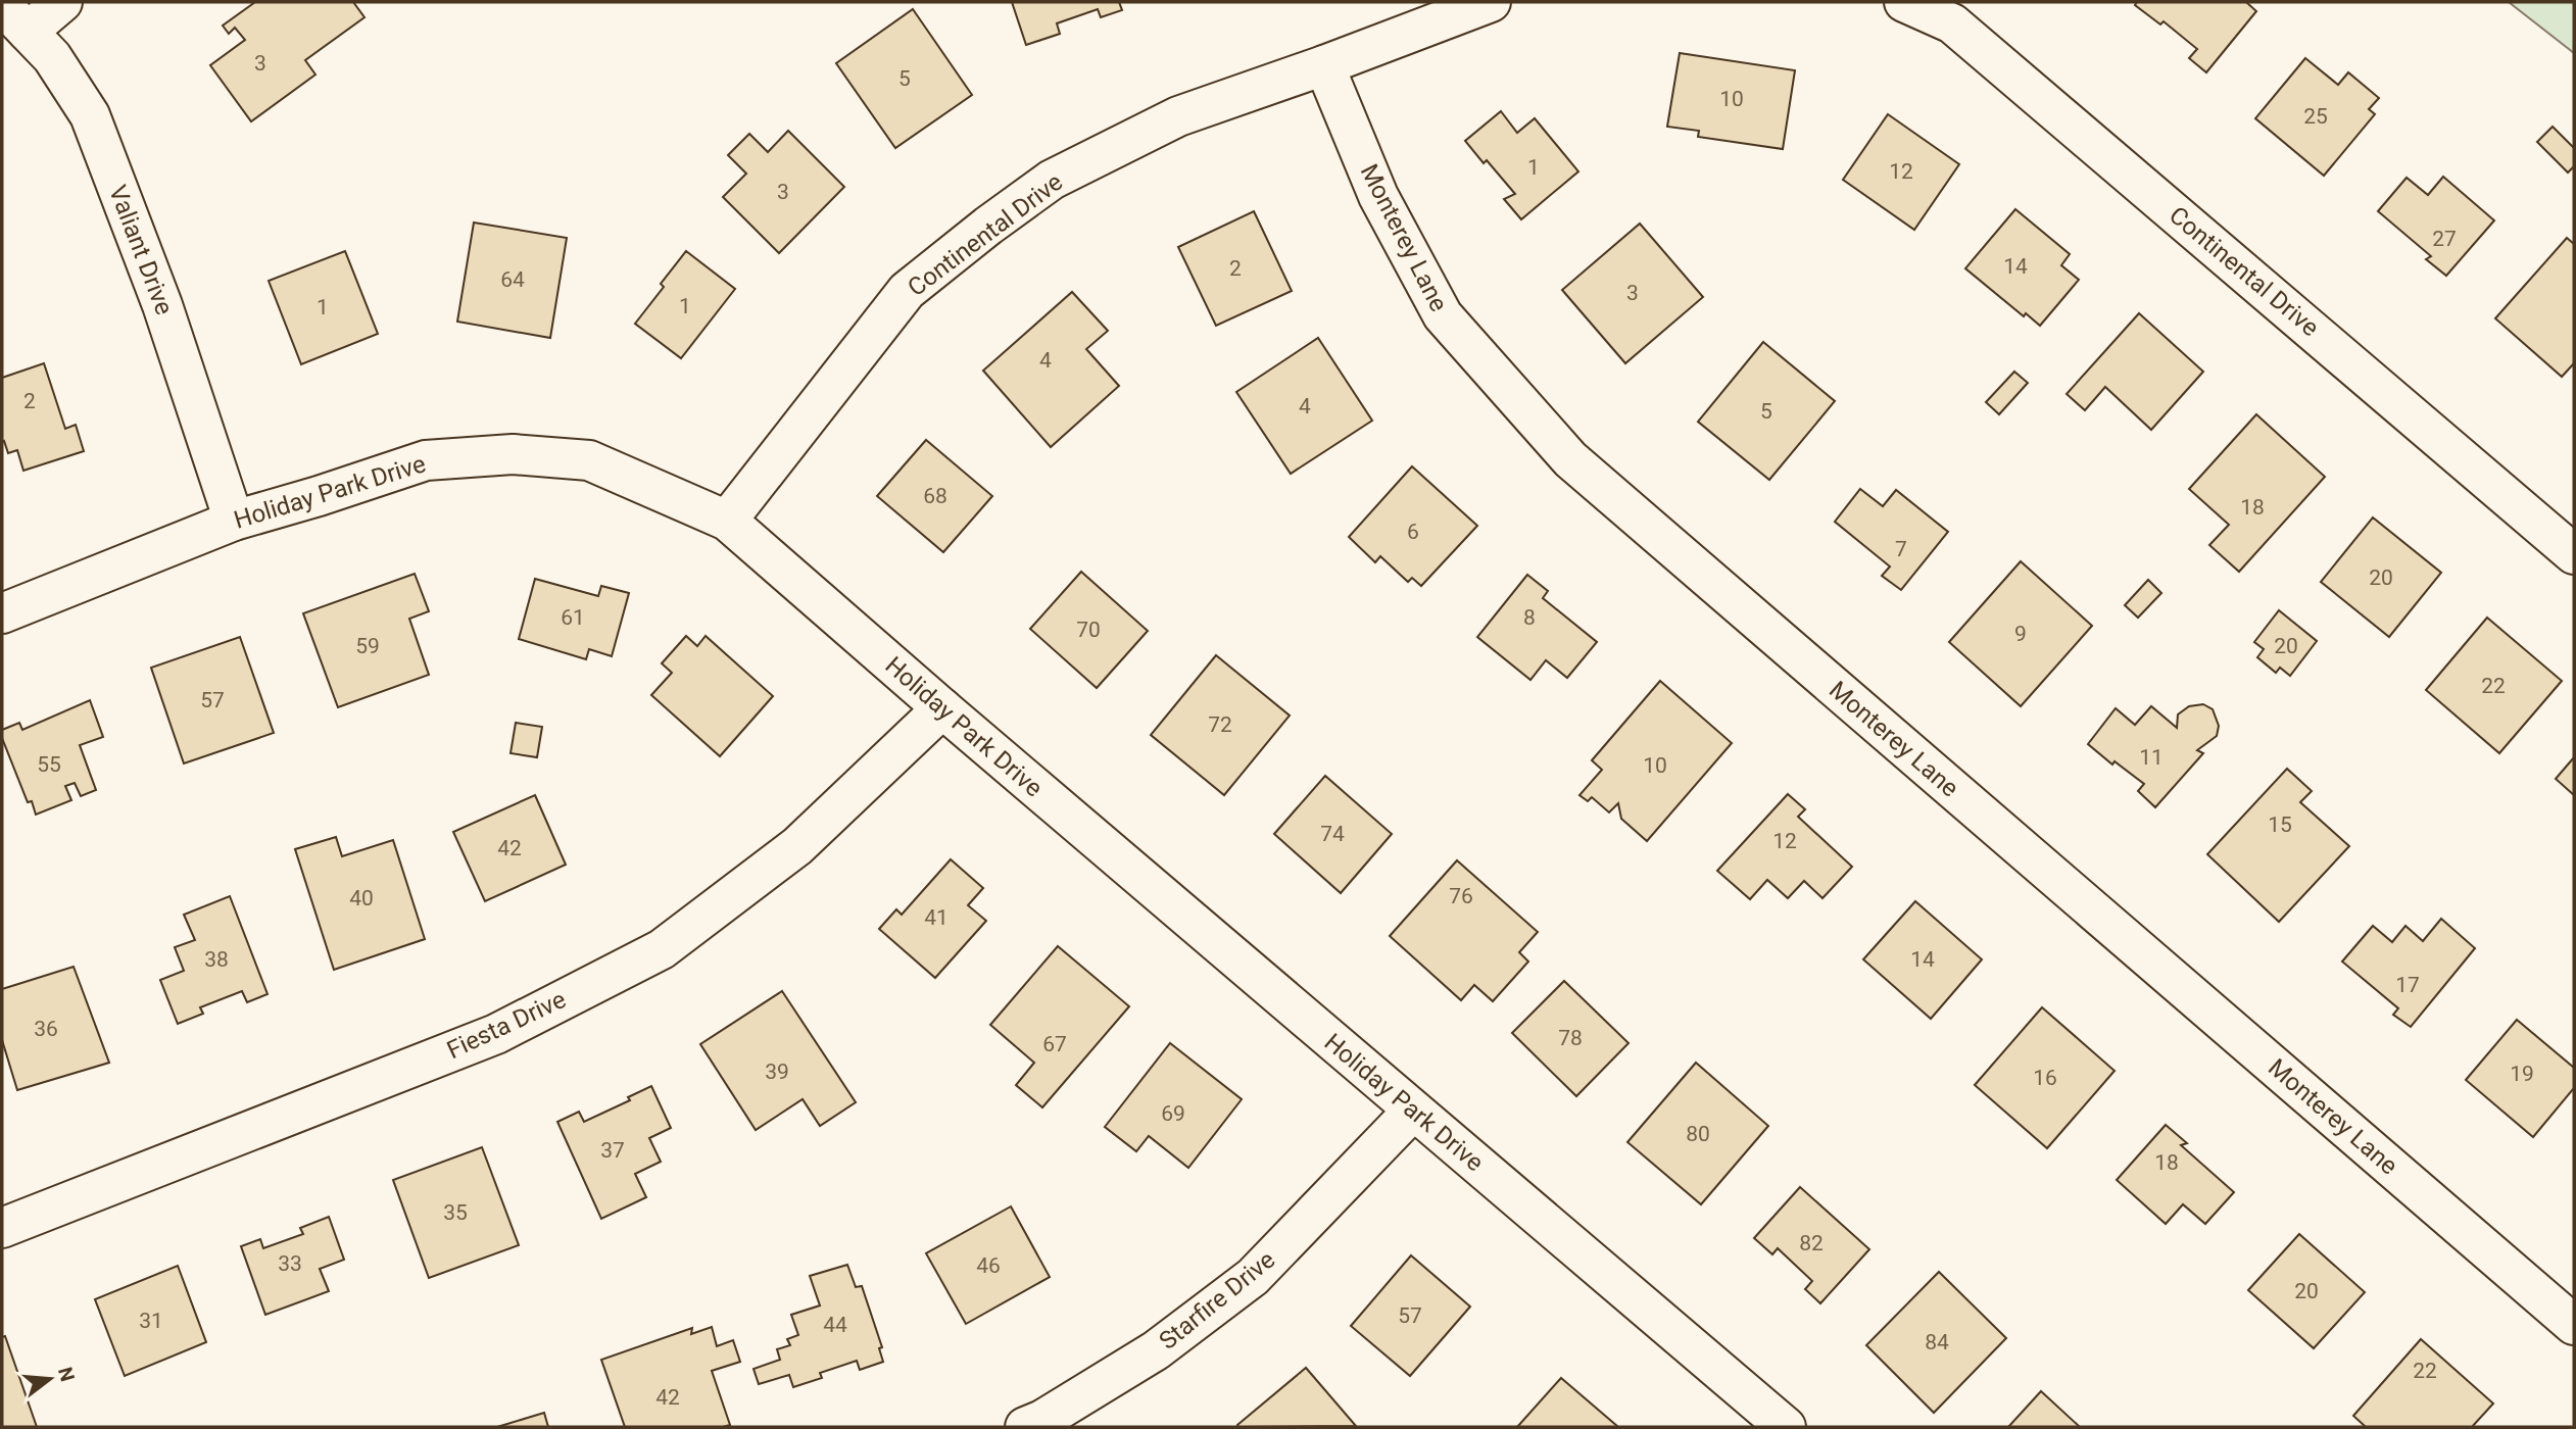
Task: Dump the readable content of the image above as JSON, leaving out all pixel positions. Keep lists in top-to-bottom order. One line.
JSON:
{"streets":{"street":["Continental Drive","Monterey Lane","Valiant Drive","Holiday Park Drive","Fiesta Drive","Starfire Drive"]},"crossings":[["Continental Drive","Monterey Lane"],["Continental Drive","Holiday Park Drive"],["Valiant Drive","Holiday Park Drive"],["Holiday Park Drive","Fiesta Drive"],["Holiday Park Drive","Starfire Drive"]],"house_numbers":["3","5","10","25","1","12","3","27","14","2","64","3","1","1","4","2","4","5","68","18","6","7","20","61","8","70","9","59","20","22","57","72","11","55","10","15","74","12","42","76","40","41","38","14","17","36","78","67","39","19","16","69","80","37","18","35","82","33","46","20","57","31","44","84","22","42"],"north":"right"}
